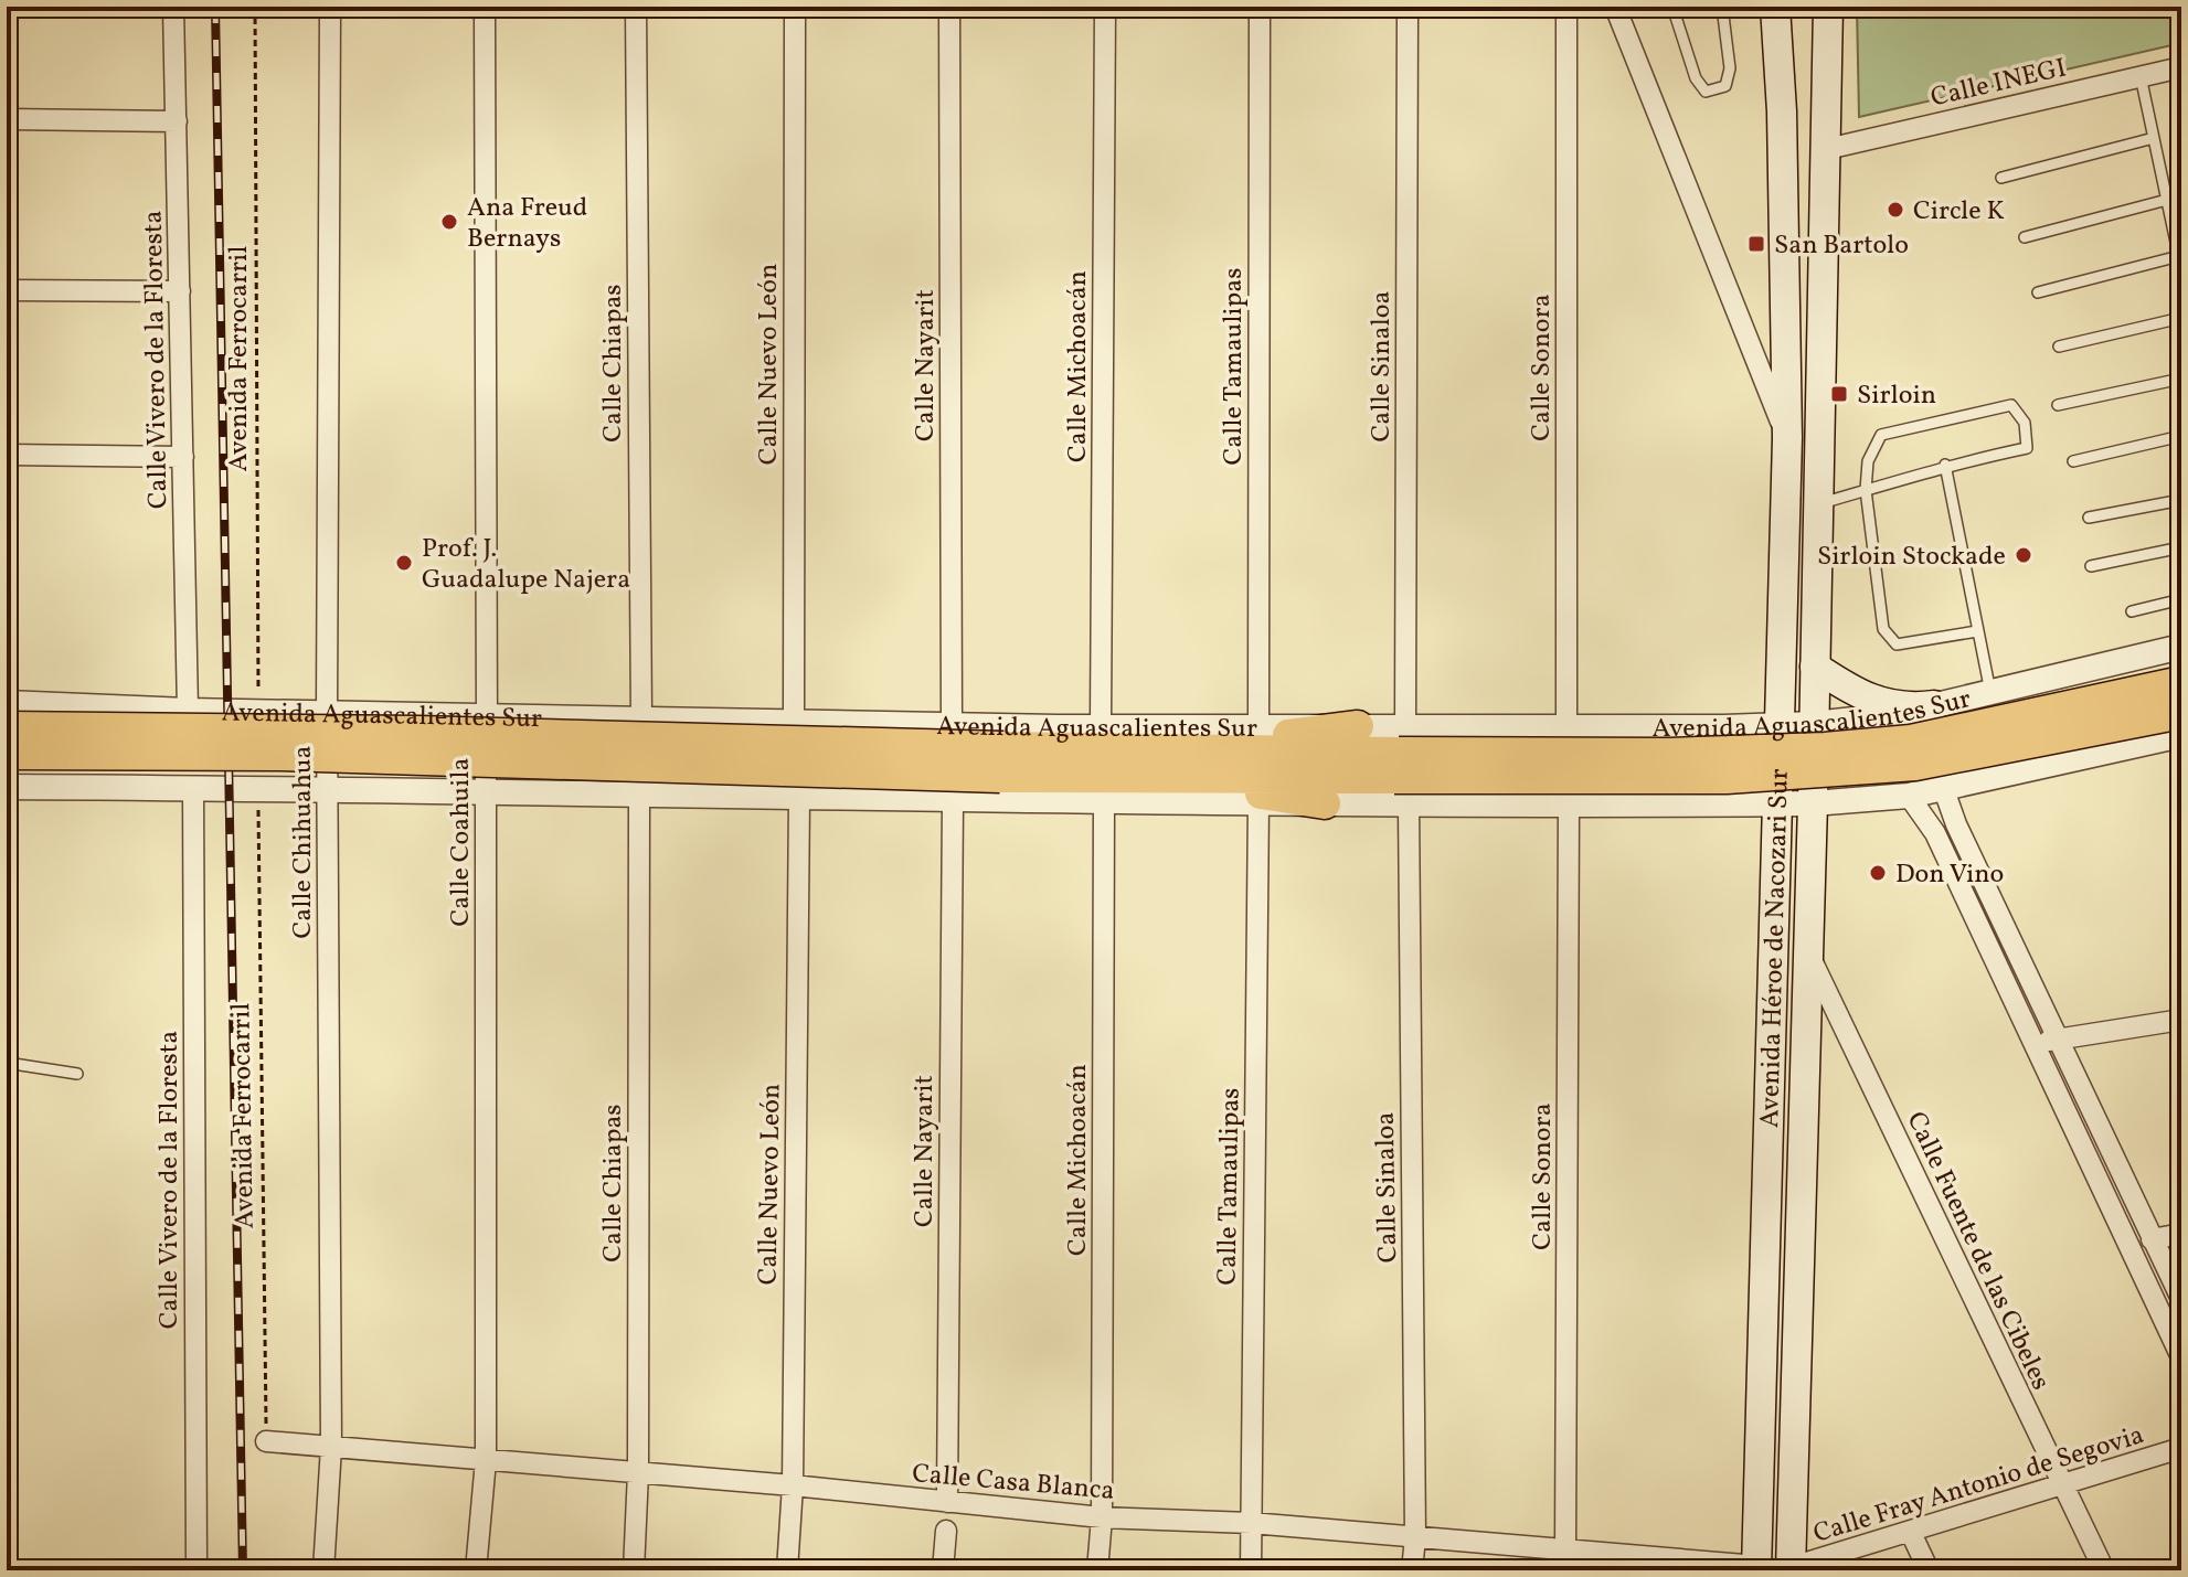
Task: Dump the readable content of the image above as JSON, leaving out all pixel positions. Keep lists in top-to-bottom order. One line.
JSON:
{"streets":{"main road":["Avenida Aguascalientes Sur","Avenida Héroe de Nacozari Sur"],"street":["Calle INEGI","Calle Vivero de la Floresta","Calle Chiapas","Calle Nuevo León","Calle Nayarit","Calle Michoacán","Calle Tamaulipas","Calle Sinaloa","Calle Sonora","Calle Chihuahua","Calle Coahuila","Calle Fuente de las Cibeles","Calle Casa Blanca","Calle Fray Antonio de Segovia"],"path":["Avenida Ferrocarril"]},"crossings":[["Calle INEGI","Avenida Héroe de Nacozari Sur"],["Avenida Ferrocarril","Avenida Aguascalientes Sur"],["Avenida Ferrocarril","Calle Casa Blanca"],["Calle Vivero de la Floresta","Avenida Aguascalientes Sur"],["Calle Chiapas","Avenida Aguascalientes Sur"],["Calle Chiapas","Calle Casa Blanca"],["Calle Nuevo León","Avenida Aguascalientes Sur"],["Calle Nuevo León","Calle Casa Blanca"],["Calle Nayarit","Avenida Aguascalientes Sur"],["Calle Nayarit","Calle Casa Blanca"],["Calle Michoacán","Avenida Aguascalientes Sur"],["Calle Michoacán","Calle Casa Blanca"],["Calle Tamaulipas","Avenida Aguascalientes Sur"],["Calle Tamaulipas","Calle Casa Blanca"],["Calle Sinaloa","Avenida Aguascalientes Sur"],["Calle Sinaloa","Calle Casa Blanca"],["Calle Sonora","Avenida Aguascalientes Sur"],["Calle Sonora","Calle Casa Blanca"],["Avenida Aguascalientes Sur","Calle Chihuahua"],["Avenida Aguascalientes Sur","Calle Coahuila"],["Avenida Aguascalientes Sur","Avenida Héroe de Nacozari Sur"],["Calle Chihuahua","Calle Casa Blanca"],["Calle Coahuila","Calle Casa Blanca"],["Avenida Héroe de Nacozari Sur","Calle Fuente de las Cibeles"],["Avenida Héroe de Nacozari Sur","Calle Casa Blanca"],["Avenida Héroe de Nacozari Sur","Calle Fray Antonio de Segovia"],["Calle Fuente de las Cibeles","Calle Fray Antonio de Segovia"],["Calle Casa Blanca","Calle Fray Antonio de Segovia"]],"places":{"other":["Circle K","Ana Freud Bernays","Sirloin Stockade","Prof. J. Guadalupe Najera","Don Vino"],"transit":["San Bartolo","Sirloin"]}}
